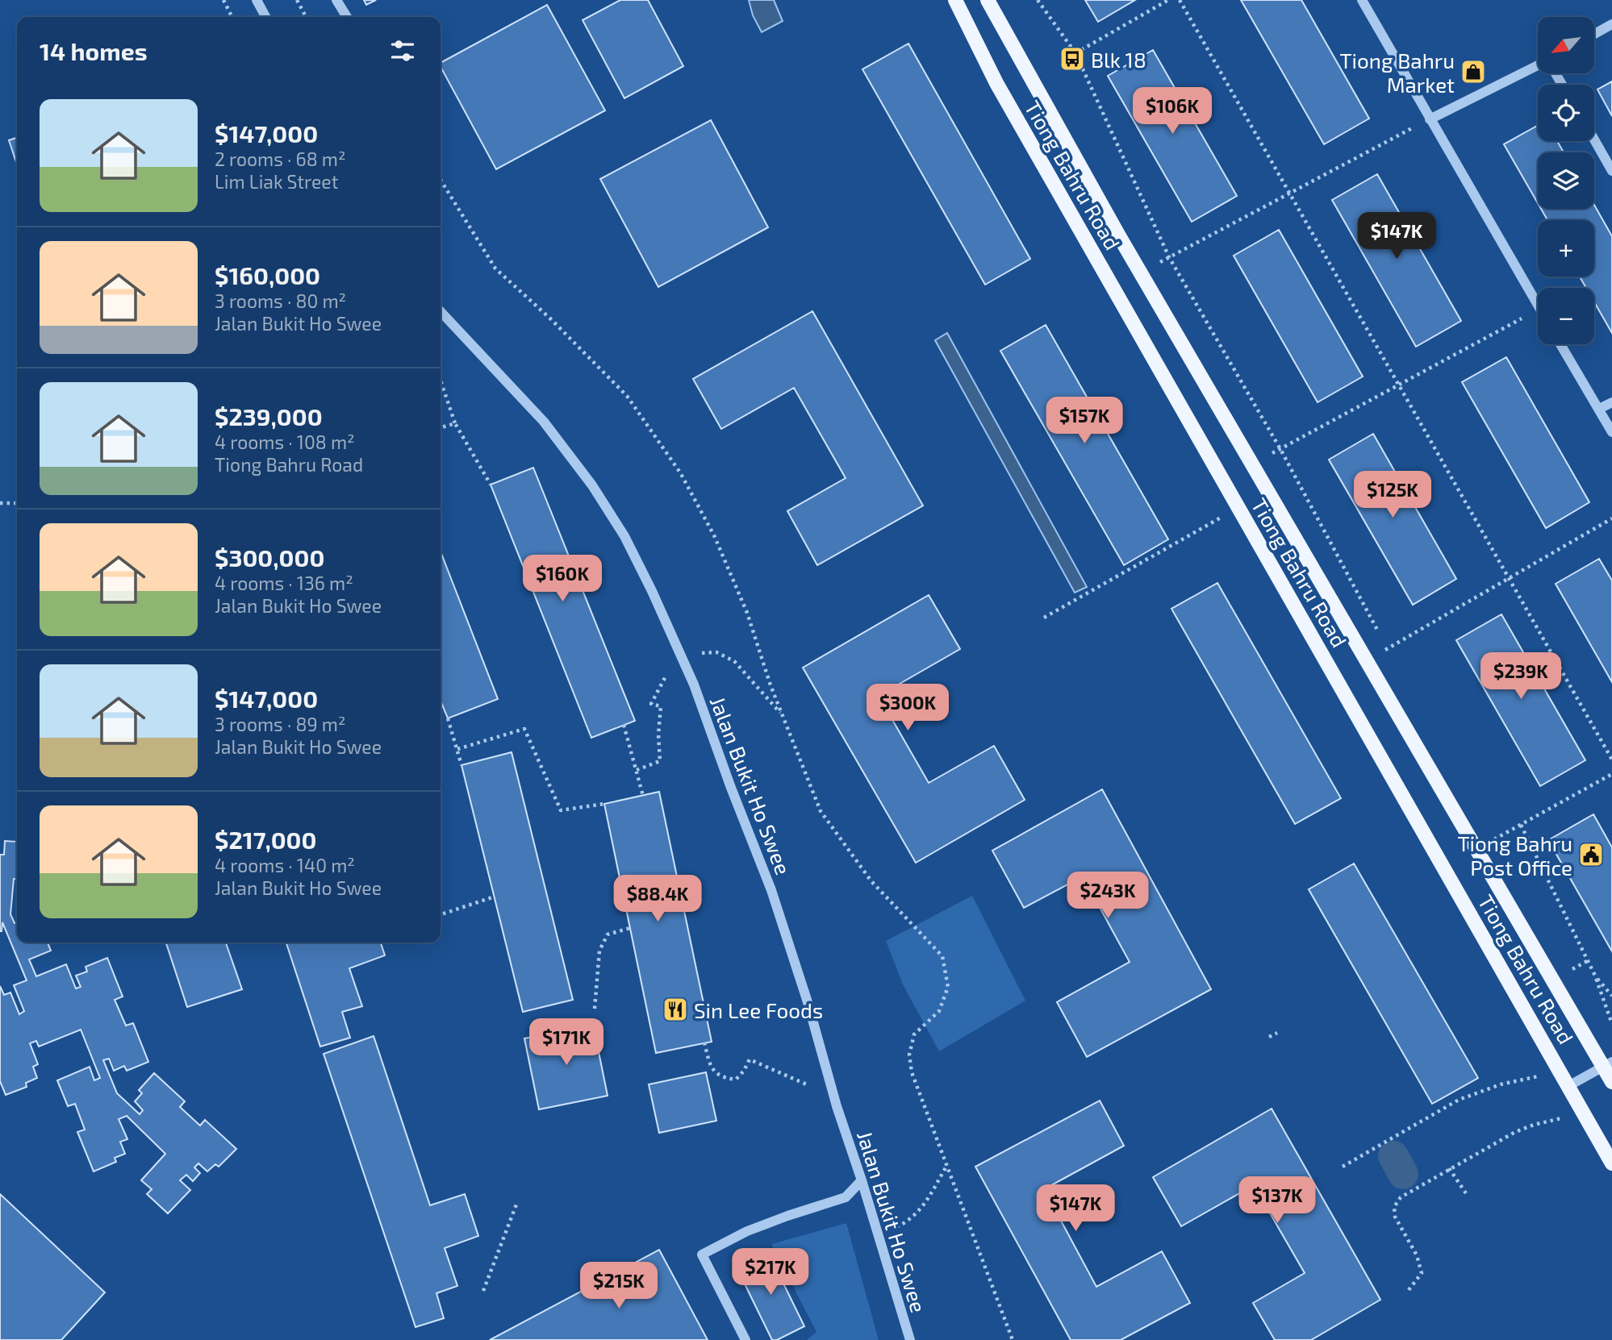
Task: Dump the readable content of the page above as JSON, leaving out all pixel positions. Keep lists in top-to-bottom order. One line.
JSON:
{"streets":{"main road":["Tiong Bahru Road"],"street":["Jalan Bukit Ho Swee"]},"places":{"bus stop":["Blk 18"],"shop":["Tiong Bahru Market"],"public building":["Tiong Bahru Post Office"],"restaurant":["Sin Lee Foods"]},"north":"bottom left","page":{"map_buttons":["+","−"],"heading":"14 homes","list":[{"name":"$147,000","note":"2 rooms · 68 m² · Lim Liak Street"},{"name":"$160,000","note":"3 rooms · 80 m² · Jalan Bukit Ho Swee"},{"name":"$239,000","note":"4 rooms · 108 m² · Tiong Bahru Road"},{"name":"$300,000","note":"4 rooms · 136 m² · Jalan Bukit Ho Swee"},{"name":"$147,000","note":"3 rooms · 89 m² · Jalan Bukit Ho Swee"},{"name":"$217,000","note":"4 rooms · 140 m² · Jalan Bukit Ho Swee"}],"price":["$106K","$147K","$157K","$125K","$160K","$239K","$300K","$243K","$88.4K","$171K","$137K","$147K","$217K","$215K"]}}
